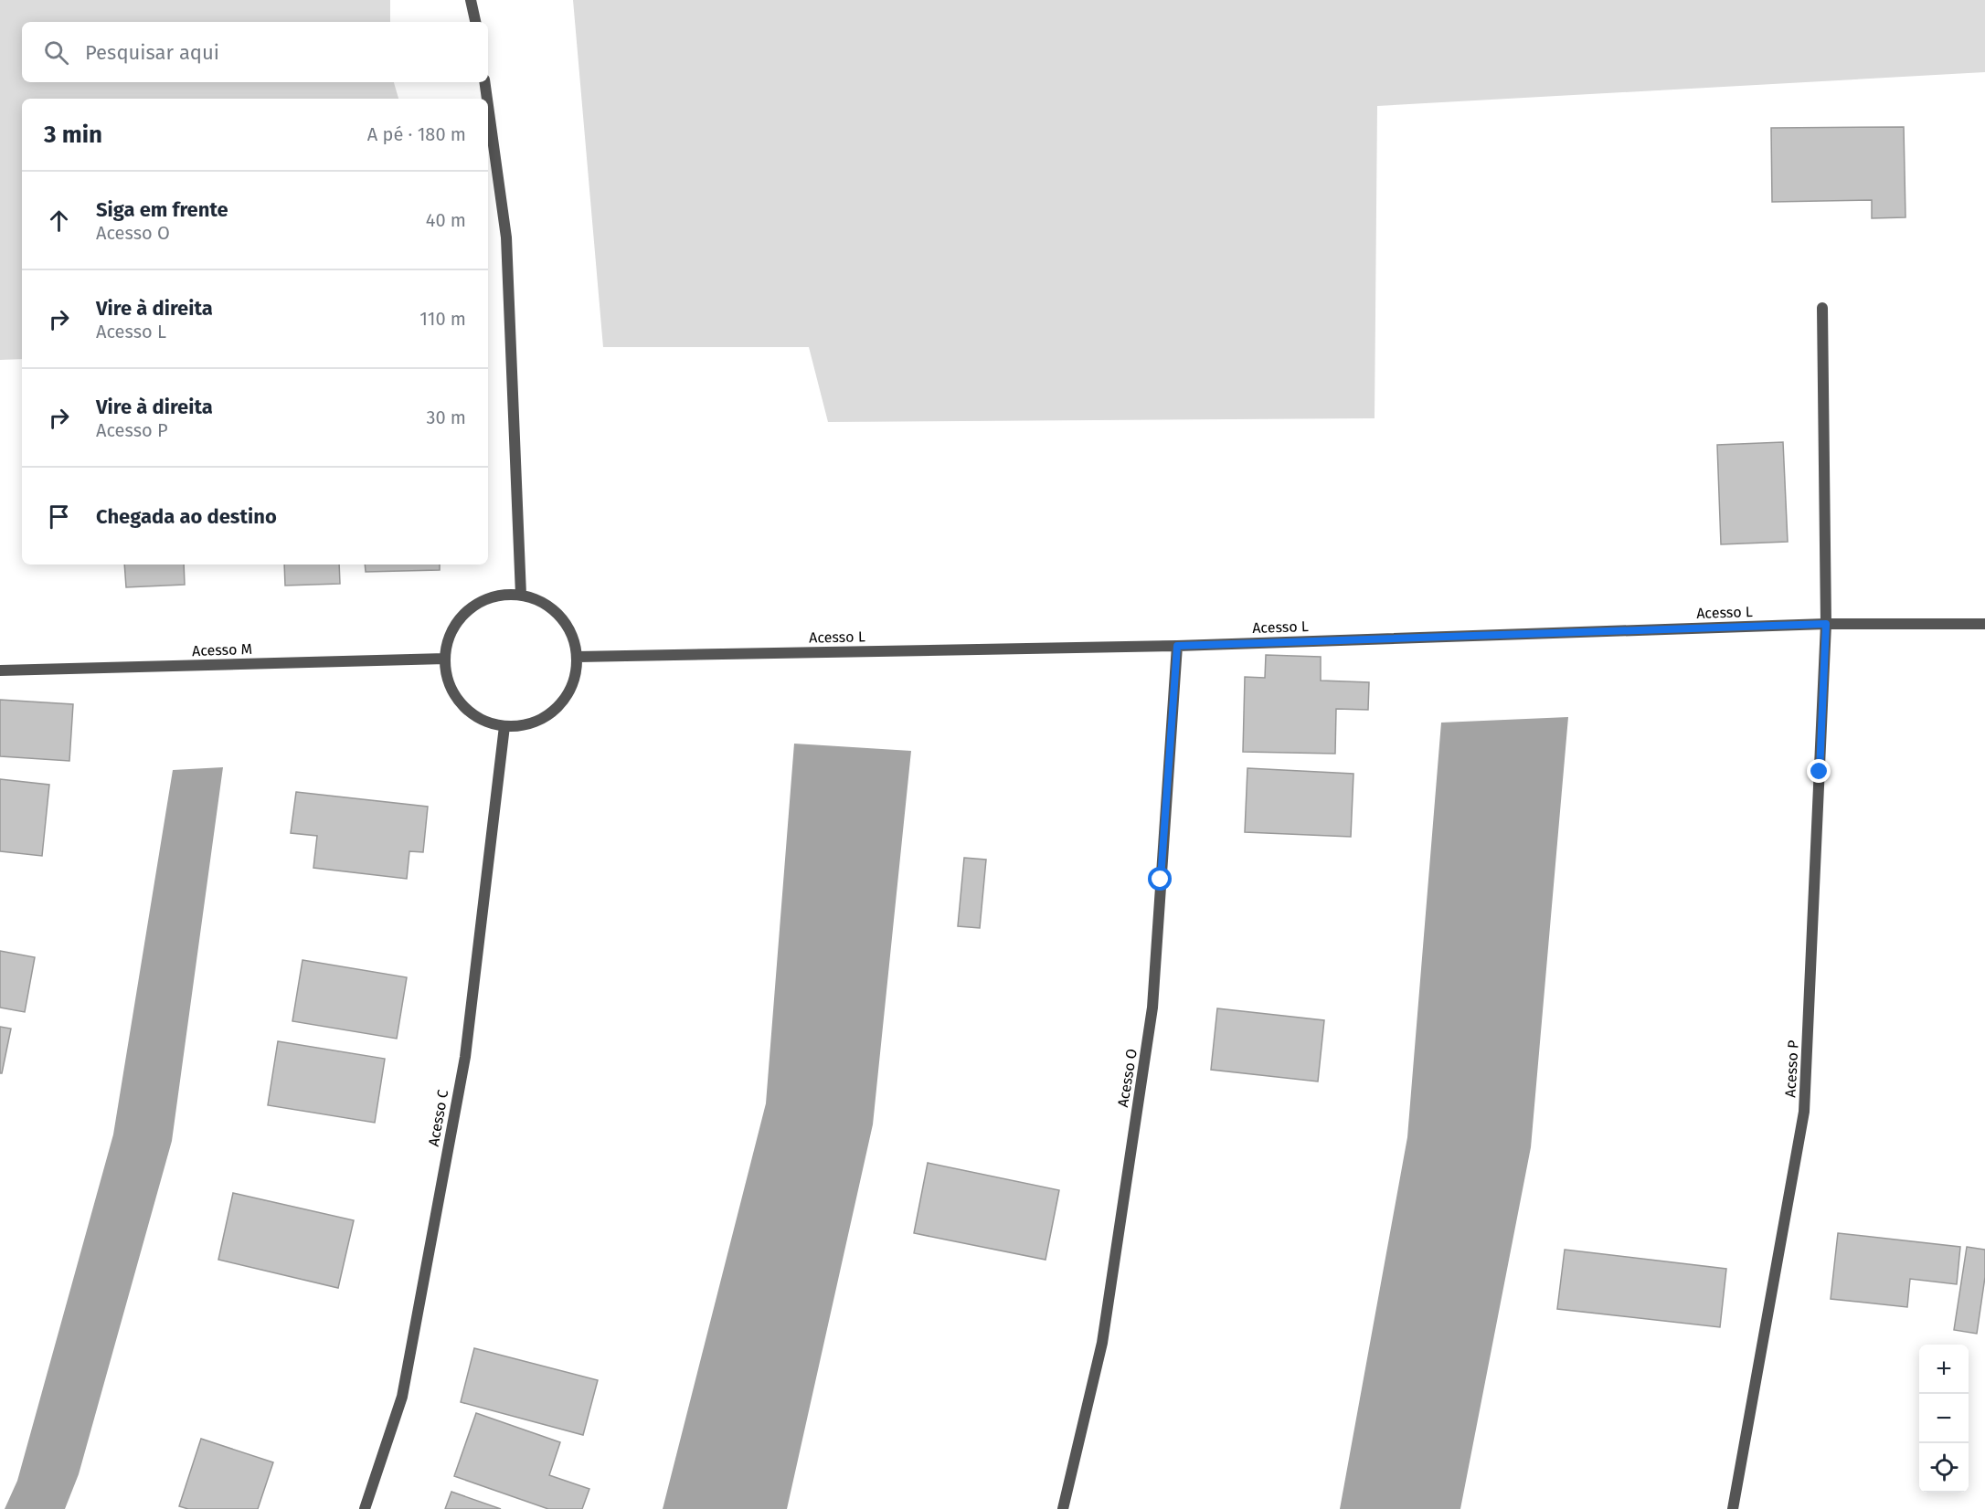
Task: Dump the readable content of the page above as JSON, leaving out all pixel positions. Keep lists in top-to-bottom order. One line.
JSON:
{"streets":{"street":["Acesso L","Acesso M","Acesso P","Acesso O","Acesso C"]},"crossings":[["Acesso L","Acesso M"],["Acesso L","Acesso P"],["Acesso L","Acesso O"],["Acesso L","Acesso C"],["Acesso M","Acesso C"]],"page":{"search":"Pesquisar aqui","heading":["3 min","A pé · 180 m"],"list":[["Siga em frente","Acesso O","40 m"],["Vire à direita","Acesso L","110 m"],["Vire à direita","Acesso P","30 m"],"Chegada ao destino"],"map_buttons":["+","−"]}}
